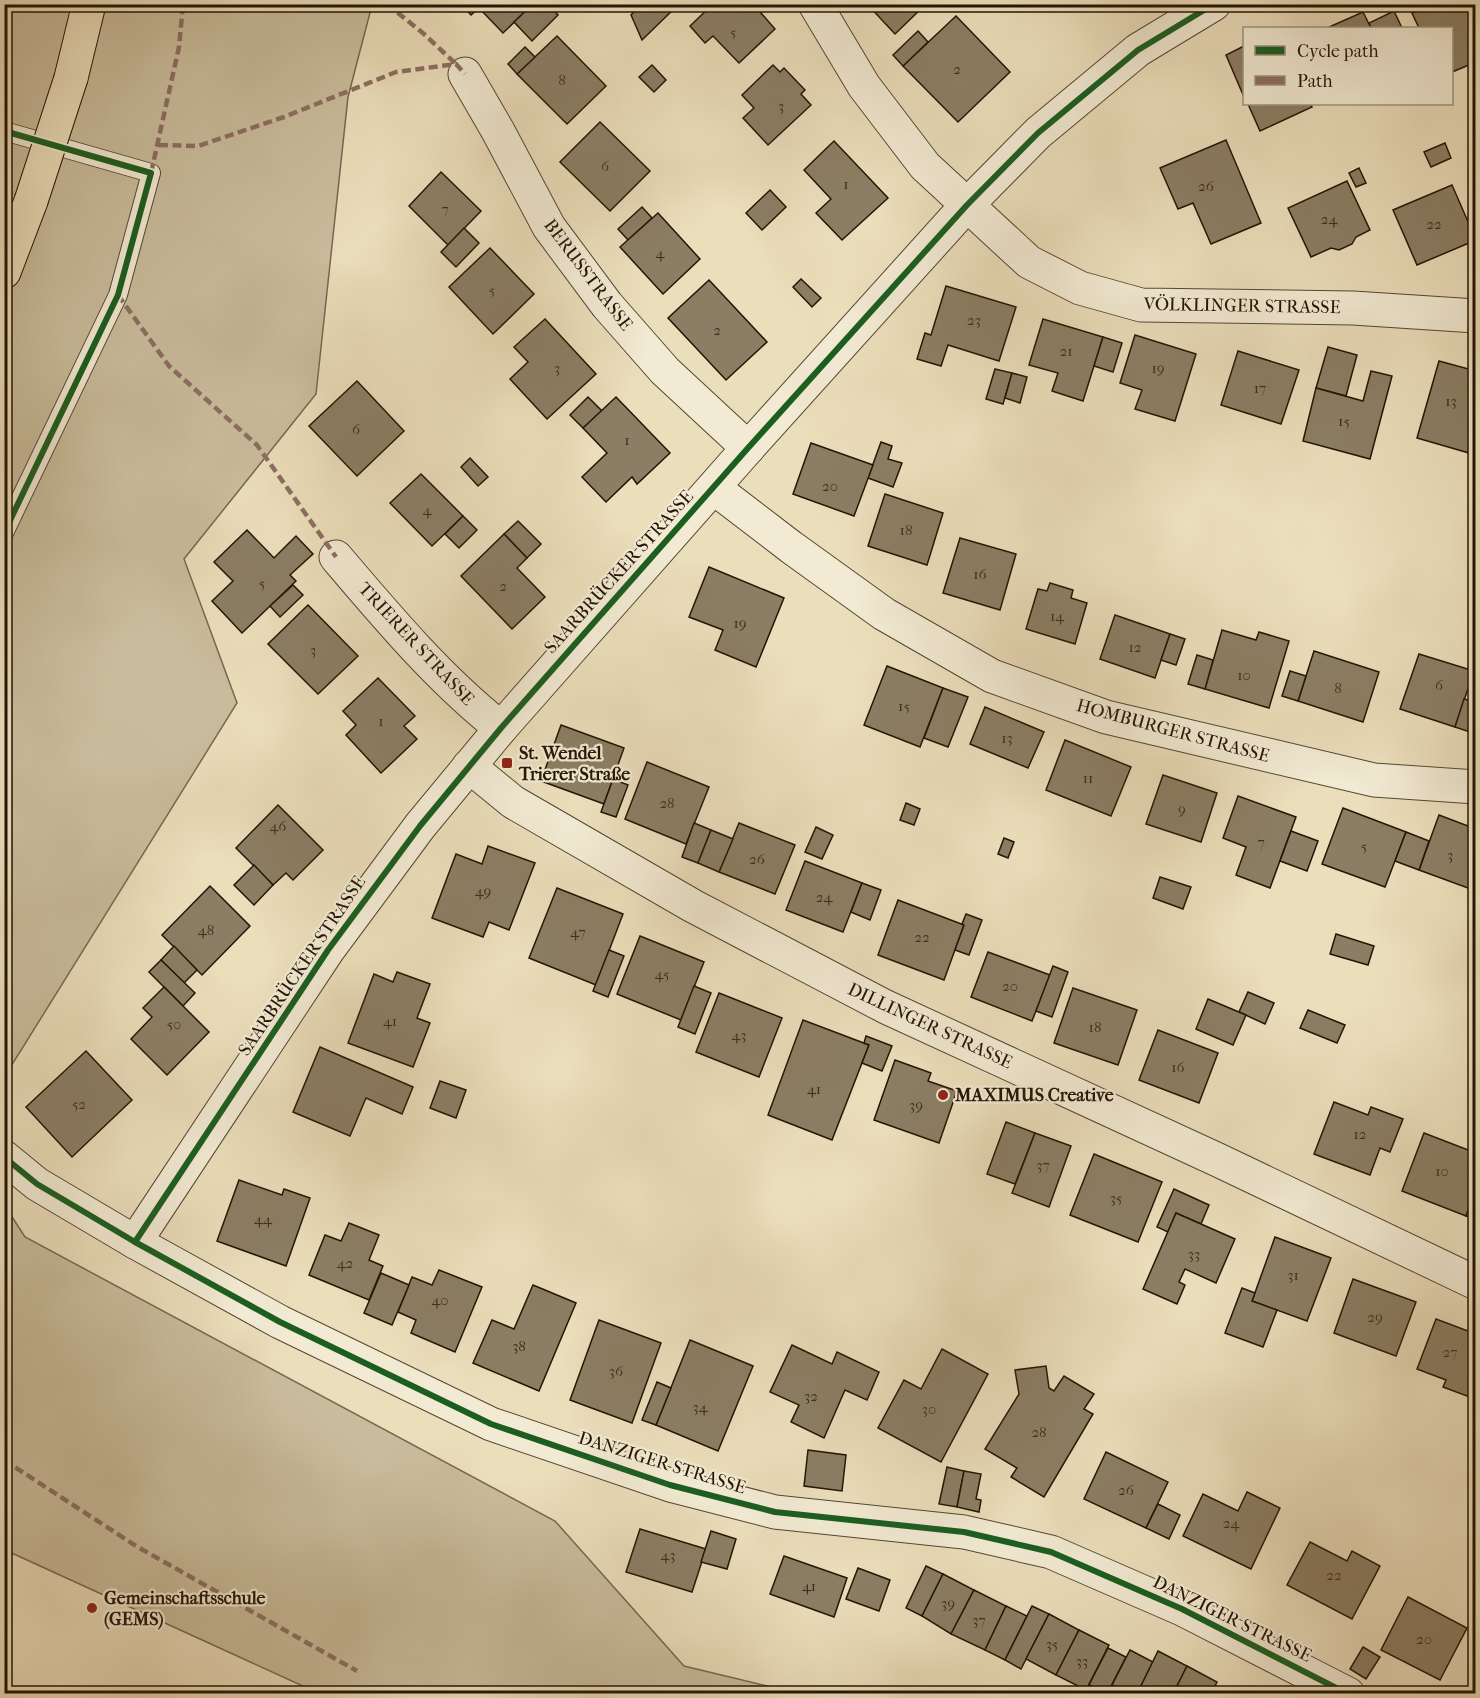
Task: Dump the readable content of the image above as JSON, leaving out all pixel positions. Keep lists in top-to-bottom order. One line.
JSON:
{"streets":{"street":["BERUSSTRASSE","VÖLKLINGER STRASSE","SAARBRÜCKER STRASSE","TRIERER STRASSE","HOMBURGER STRASSE","DILLINGER STRASSE","DANZIGER STRASSE"]},"crossings":[["BERUSSTRASSE","SAARBRÜCKER STRASSE"],["VÖLKLINGER STRASSE","SAARBRÜCKER STRASSE"],["SAARBRÜCKER STRASSE","TRIERER STRASSE"],["SAARBRÜCKER STRASSE","HOMBURGER STRASSE"],["SAARBRÜCKER STRASSE","DILLINGER STRASSE"],["SAARBRÜCKER STRASSE","DANZIGER STRASSE"]],"places":{"transit":["St. Wendel Trierer Straße"],"other":["MAXIMUS Creative","Gemeinschaftsschule (GEMS)"]},"house_numbers":["5","2","8","3","6","1","26","7","24","22","4","5","23","2","21","3","19","17","13","15","6","1","20","4","18","16","5","2","14","19","12","3","10","6","8","15","1","13","11","28","9","46","7","5","3","26","49","24","48","47","22","45","20","41","50","18","43","16","41","52","39","12","37","10","35","44","33","42","31","40","29","38","27","36","32","34","30","28","26","24","43","22","41","39","37","20","35","33"],"legend":["Cycle path","Path"]}
